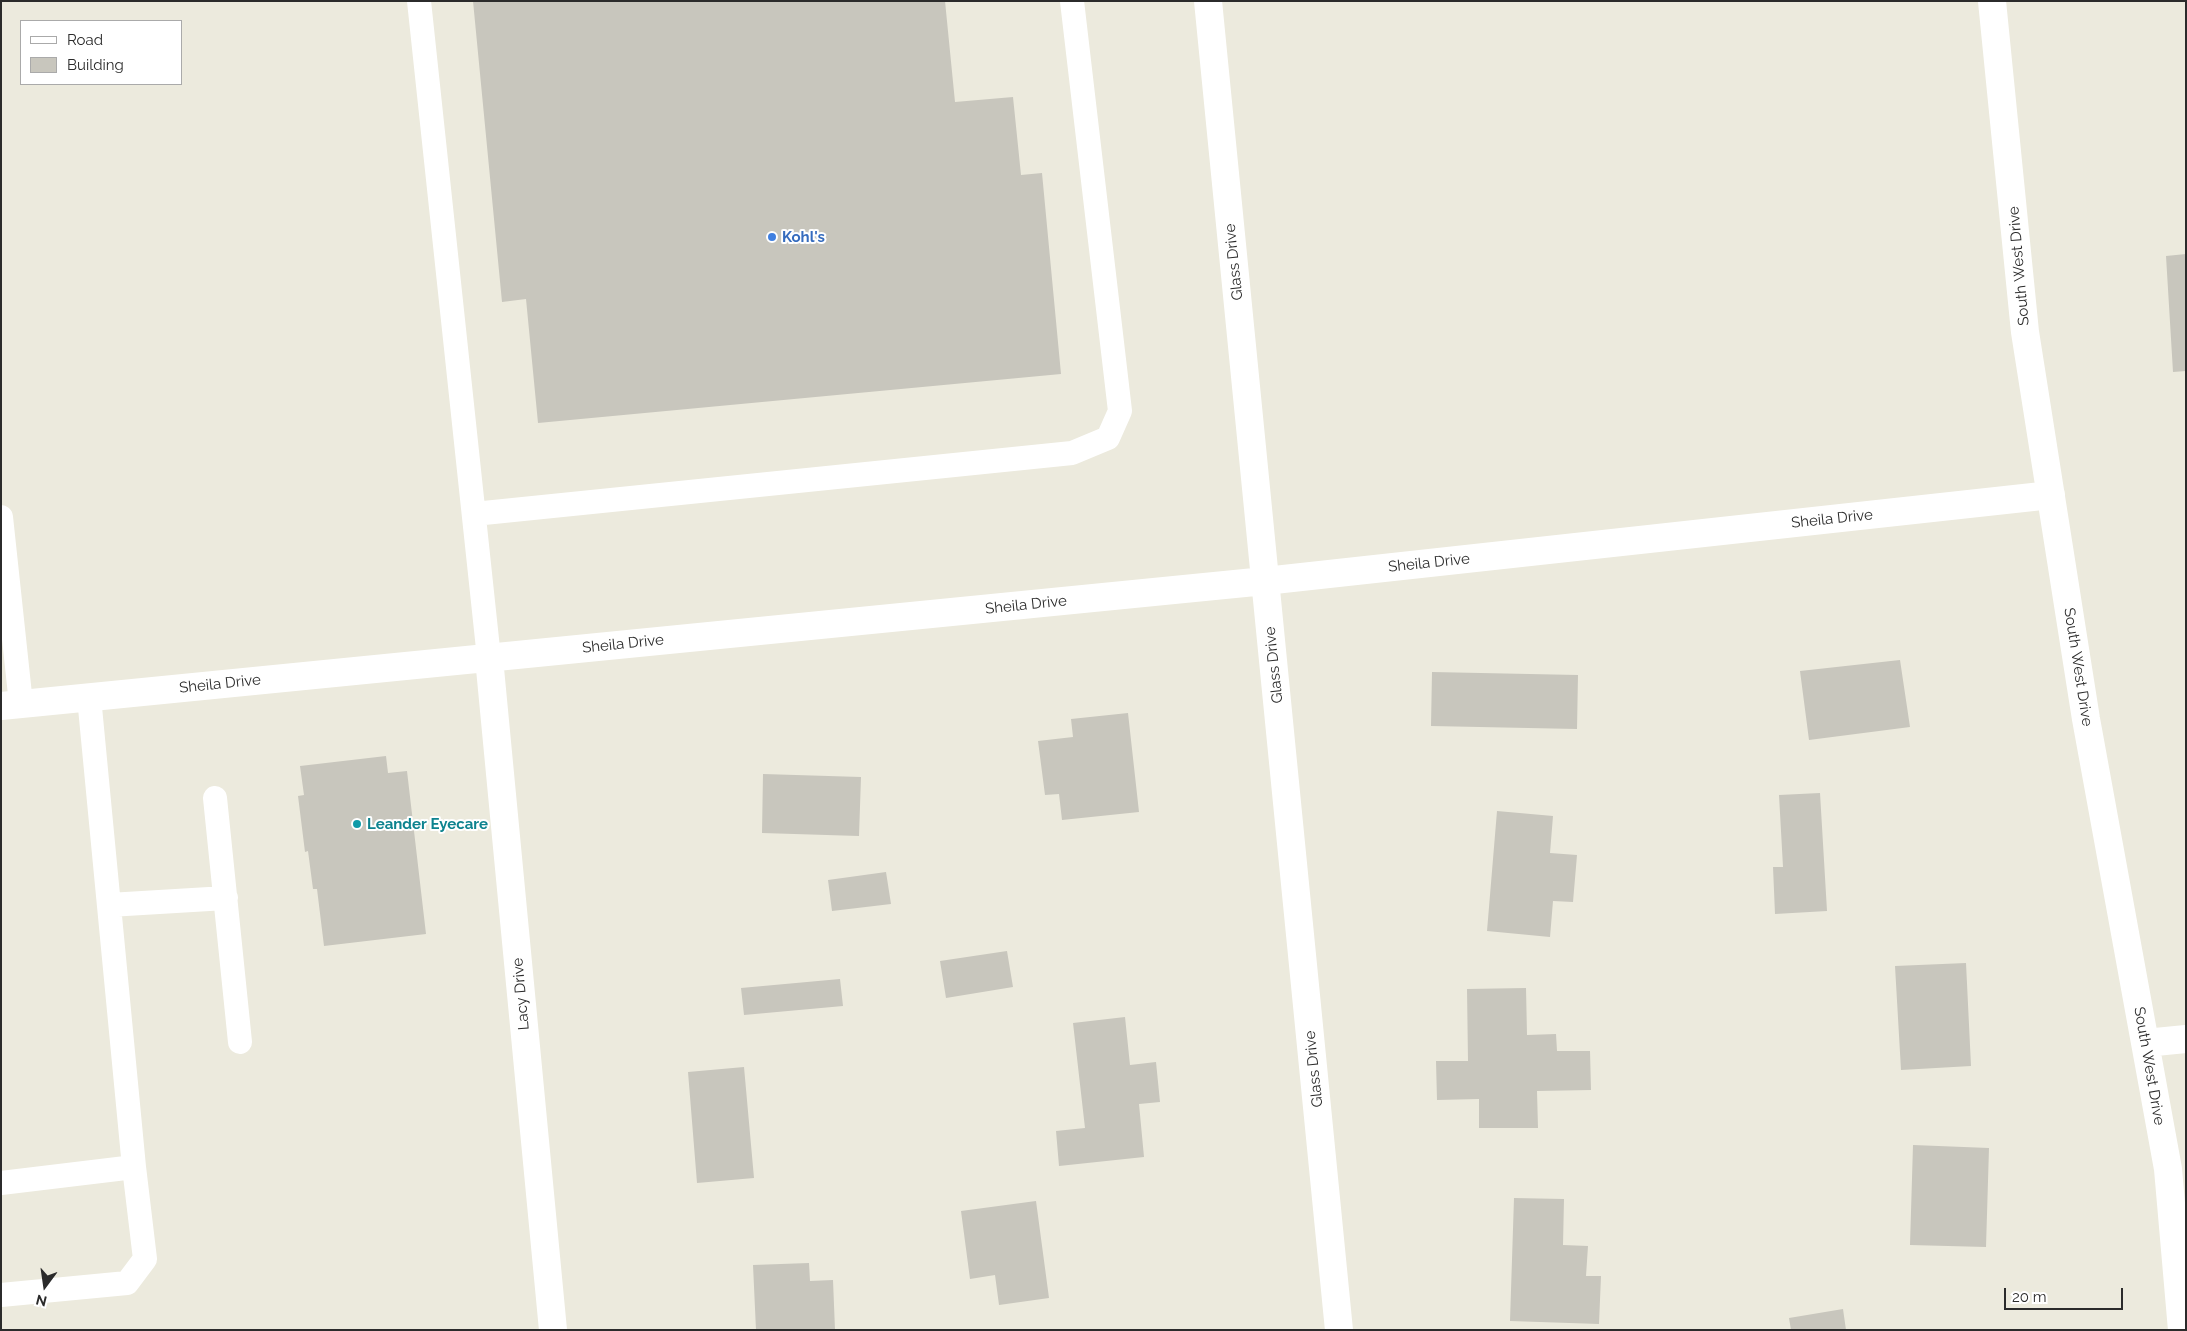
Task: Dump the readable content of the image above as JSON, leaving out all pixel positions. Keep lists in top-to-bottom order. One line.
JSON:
{"streets":{"street":["Glass Drive","South West Drive","Sheila Drive","Lacy Drive"]},"crossings":[["Glass Drive","Sheila Drive"],["South West Drive","Sheila Drive"],["Sheila Drive","Lacy Drive"]],"places":["Kohl's","Leander Eyecare"],"legend":["Road","Building"],"scale_bar":"20 m","north":"bottom"}
